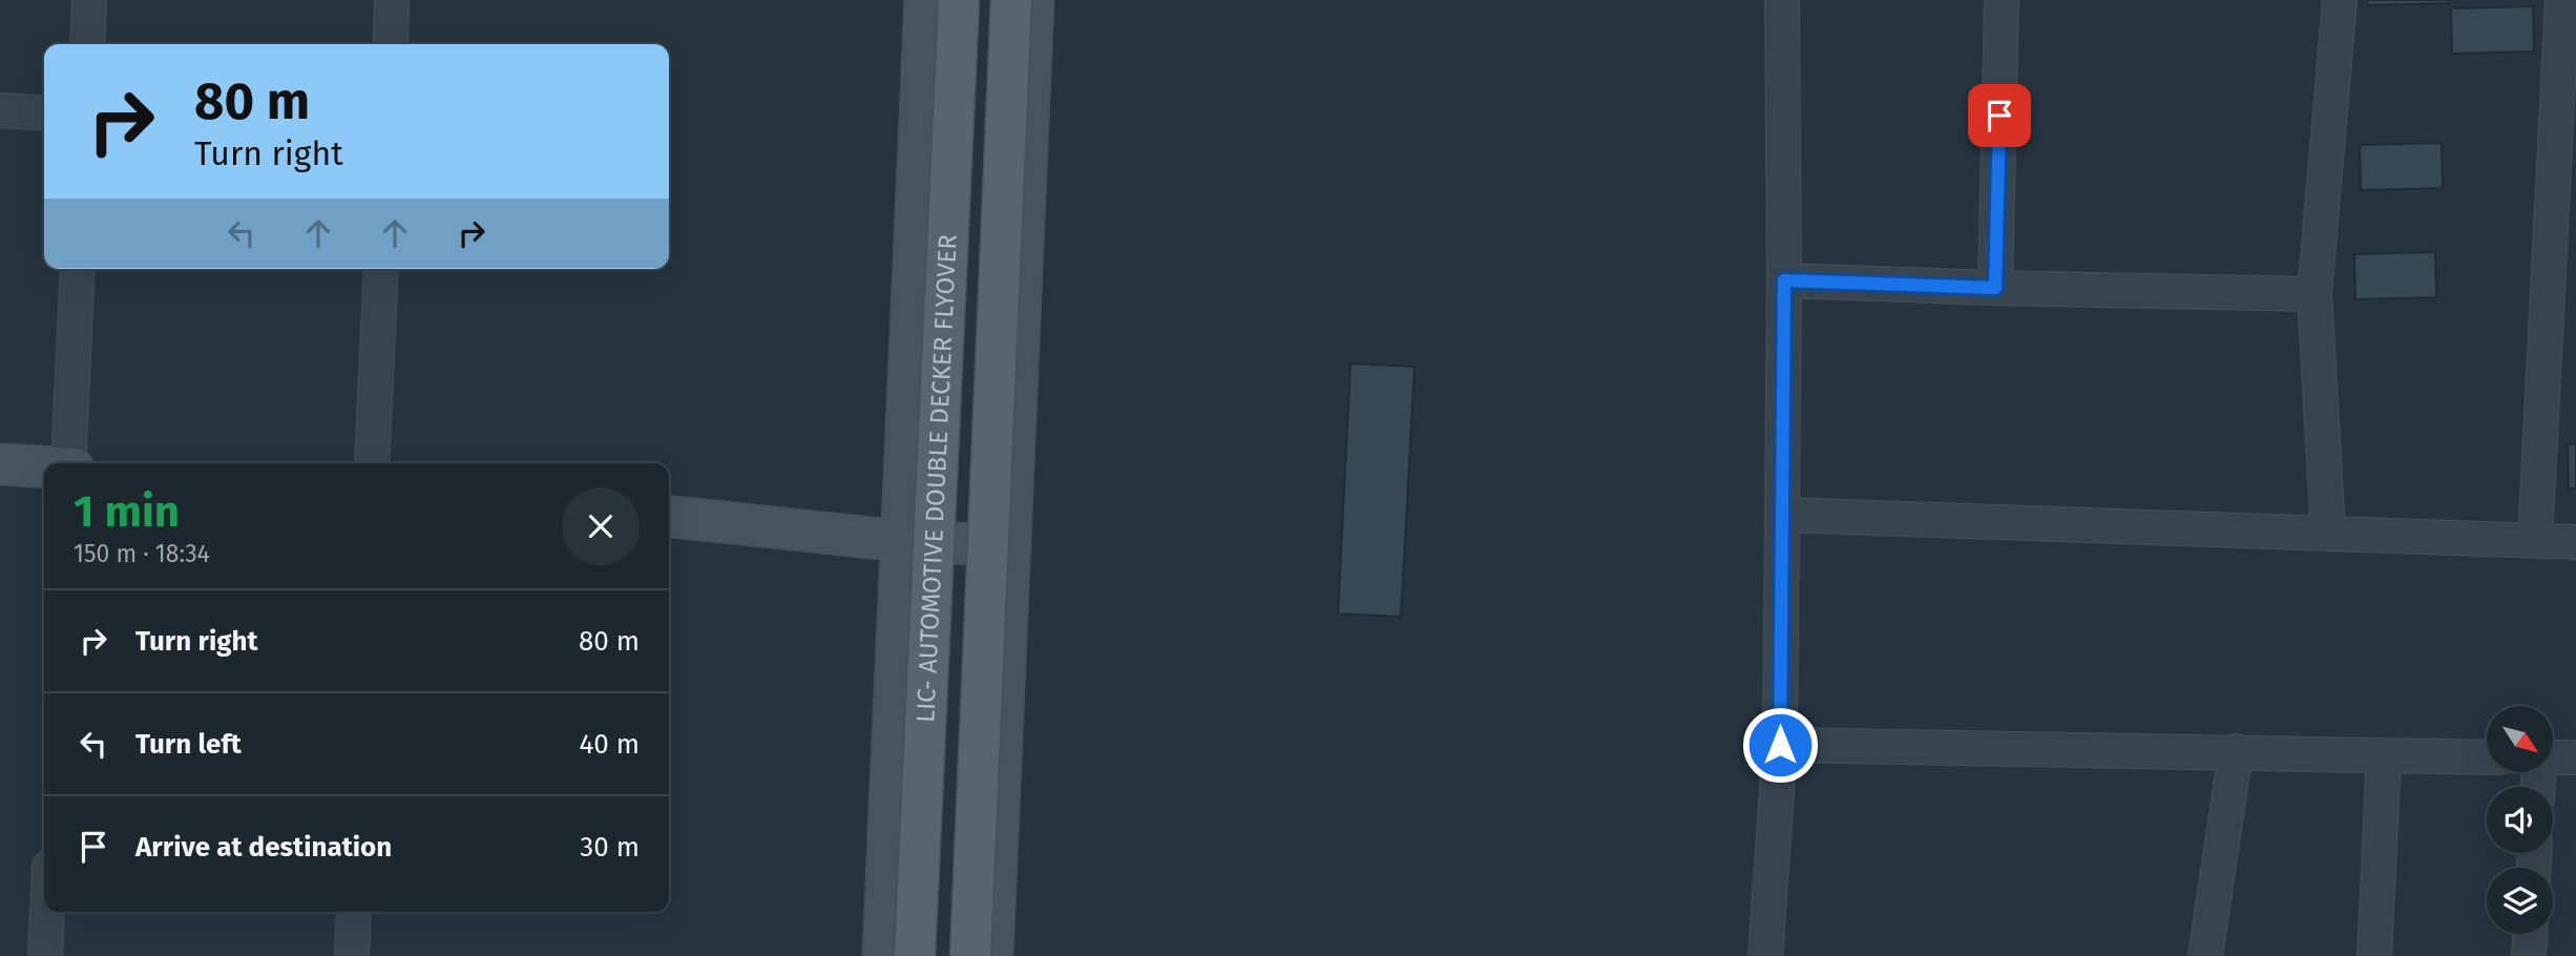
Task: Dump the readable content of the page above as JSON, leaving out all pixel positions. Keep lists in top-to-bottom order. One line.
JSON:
{"streets":{"main road":["LIC- AUTOMOTIVE DOUBLE DECKER FLYOVER"]},"north":"bottom right","page":{"turn":["80 m","Turn right"],"heading":["1 min","150 m · 18:34"],"list":[{"name":"Turn right","value":"80 m"},{"name":"Turn left","value":"40 m"},{"name":"Arrive at destination","value":"30 m"}]}}
